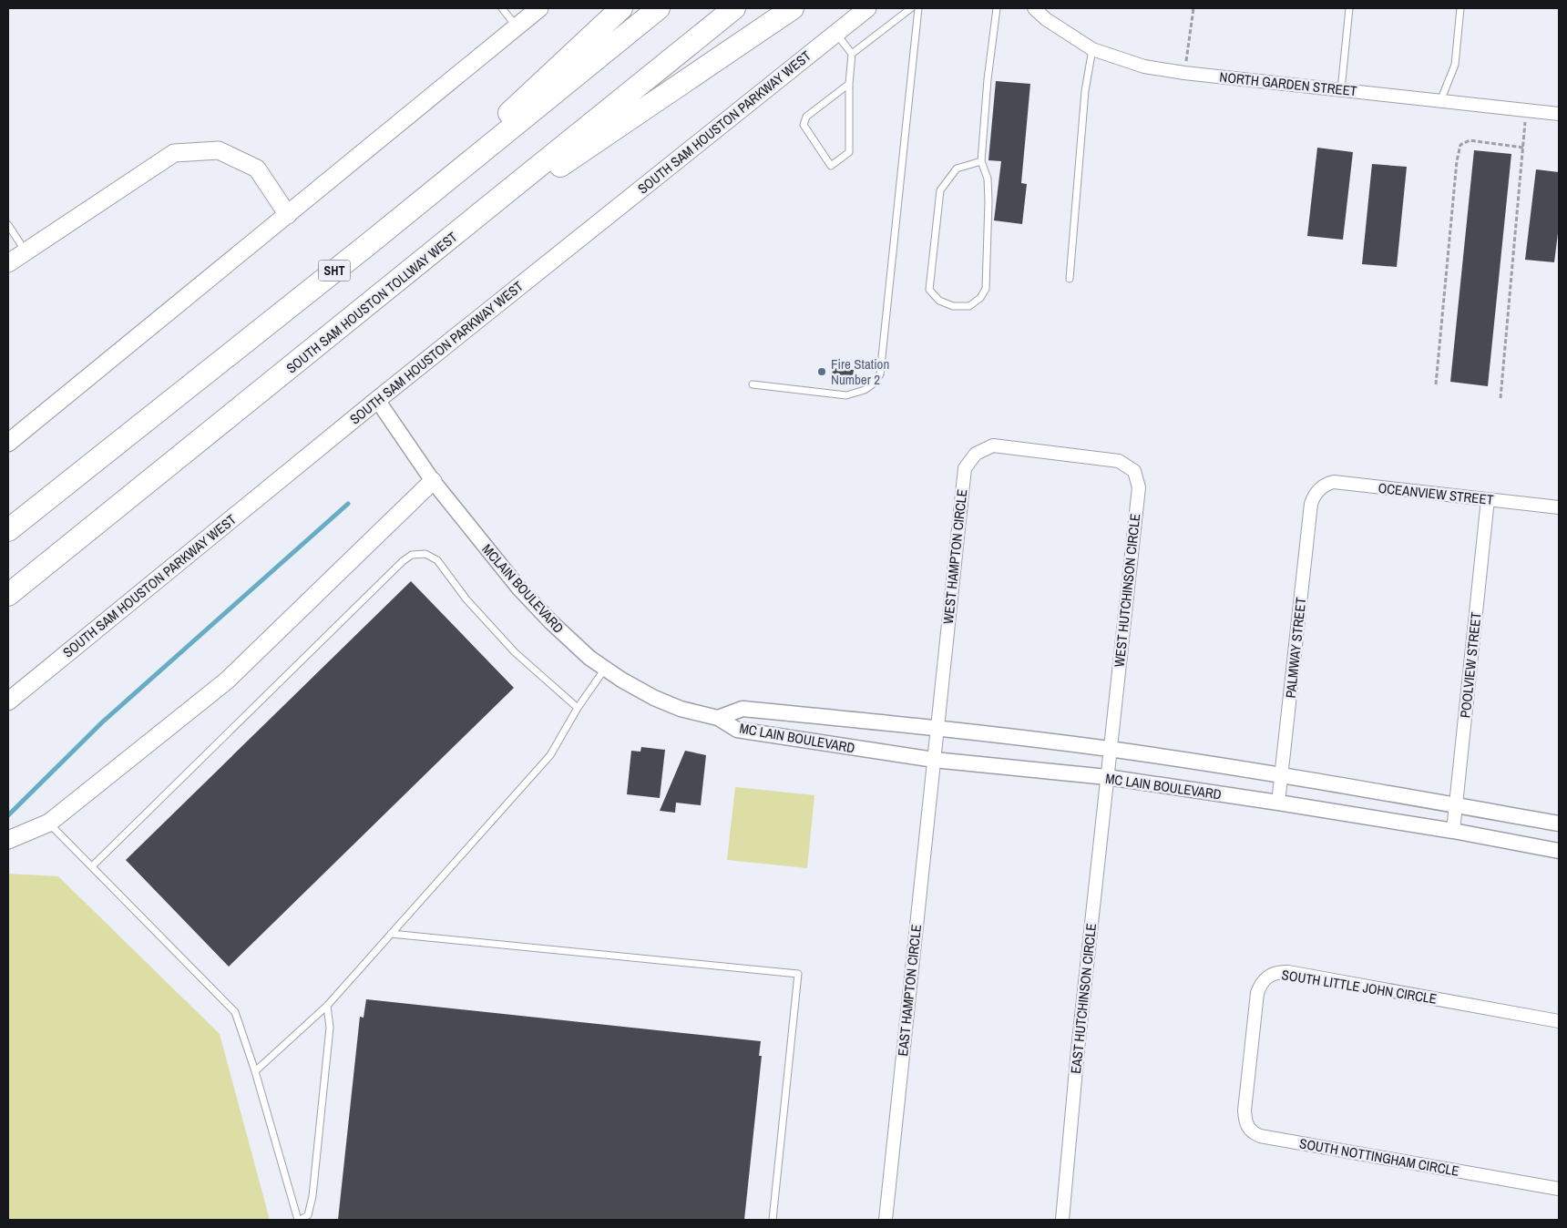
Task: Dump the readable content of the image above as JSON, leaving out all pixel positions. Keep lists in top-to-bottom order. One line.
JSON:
{"streets":{"highway":["SHT","SOUTH SAM HOUSTON TOLLWAY WEST"],"main road":["SOUTH SAM HOUSTON PARKWAY WEST"],"street":["NORTH GARDEN STREET","OCEANVIEW STREET","WEST HAMPTON CIRCLE","MCLAIN BOULEVARD","WEST HUTCHINSON CIRCLE","PALMWAY STREET","POOLVIEW STREET","MC LAIN BOULEVARD","SOUTH LITTLE JOHN CIRCLE","EAST HAMPTON CIRCLE","EAST HUTCHINSON CIRCLE","SOUTH NOTTINGHAM CIRCLE"]},"crossings":[["SOUTH SAM HOUSTON PARKWAY WEST","MCLAIN BOULEVARD"],["OCEANVIEW STREET","PALMWAY STREET"],["OCEANVIEW STREET","POOLVIEW STREET"],["WEST HAMPTON CIRCLE","WEST HUTCHINSON CIRCLE"],["WEST HAMPTON CIRCLE","MC LAIN BOULEVARD"],["WEST HAMPTON CIRCLE","EAST HAMPTON CIRCLE"],["MCLAIN BOULEVARD","MC LAIN BOULEVARD"],["WEST HUTCHINSON CIRCLE","MC LAIN BOULEVARD"],["WEST HUTCHINSON CIRCLE","EAST HUTCHINSON CIRCLE"],["PALMWAY STREET","MC LAIN BOULEVARD"],["POOLVIEW STREET","MC LAIN BOULEVARD"],["MC LAIN BOULEVARD","EAST HAMPTON CIRCLE"],["MC LAIN BOULEVARD","EAST HUTCHINSON CIRCLE"],["SOUTH LITTLE JOHN CIRCLE","SOUTH NOTTINGHAM CIRCLE"]],"places":["Fire Station Number 2"]}
